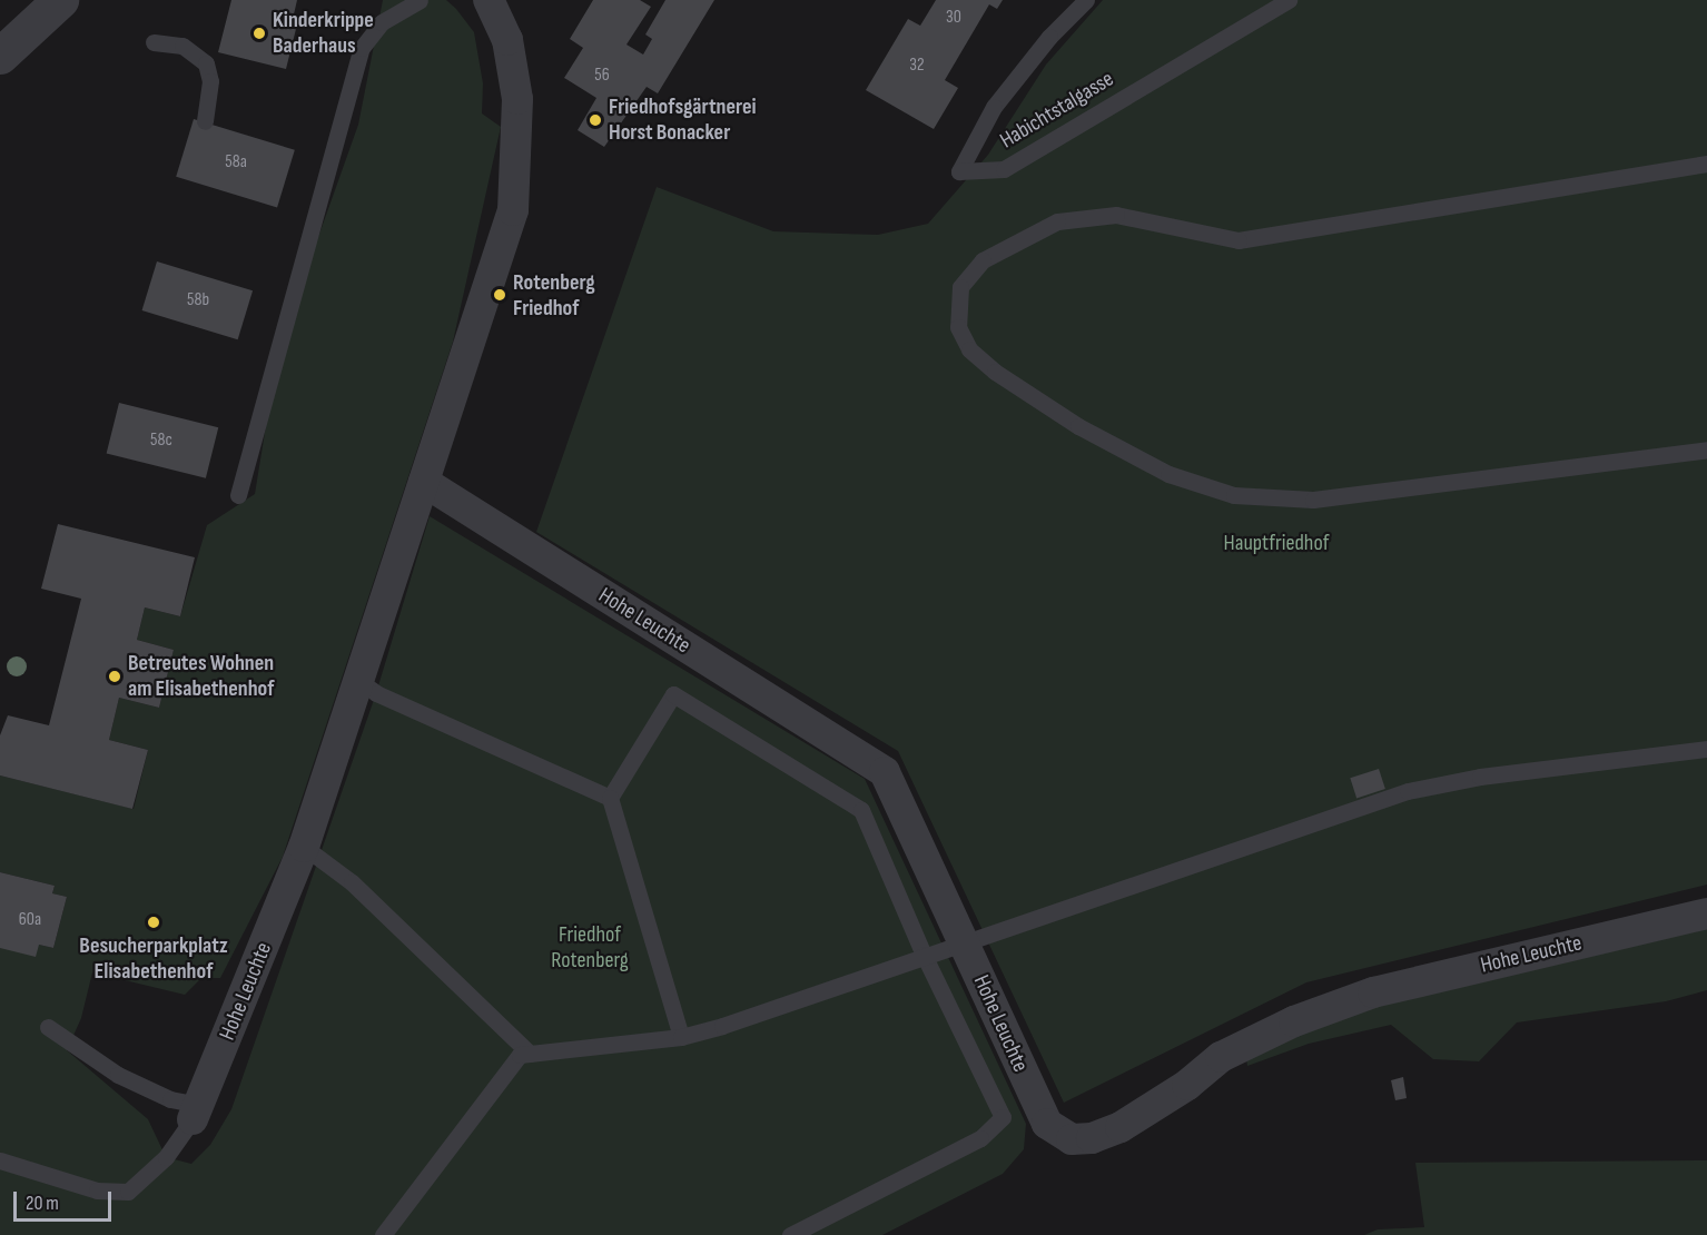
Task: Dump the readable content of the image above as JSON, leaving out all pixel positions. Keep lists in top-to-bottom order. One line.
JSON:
{"streets":{"street":["Hohe Leuchte"],"lane":["Habichtstalgasse"]},"parks":["Hauptfriedhof","Friedhof Rotenberg"],"places":["Kinderkrippe Baderhaus","Friedhofsgärtnerei Horst Bonacker","Rotenberg Friedhof","Betreutes Wohnen am Elisabethenhof","Besucherparkplatz Elisabethenhof"],"house_numbers":["30","32","56","58a","58b","58c","60a"],"scale_bar":"20 m"}
